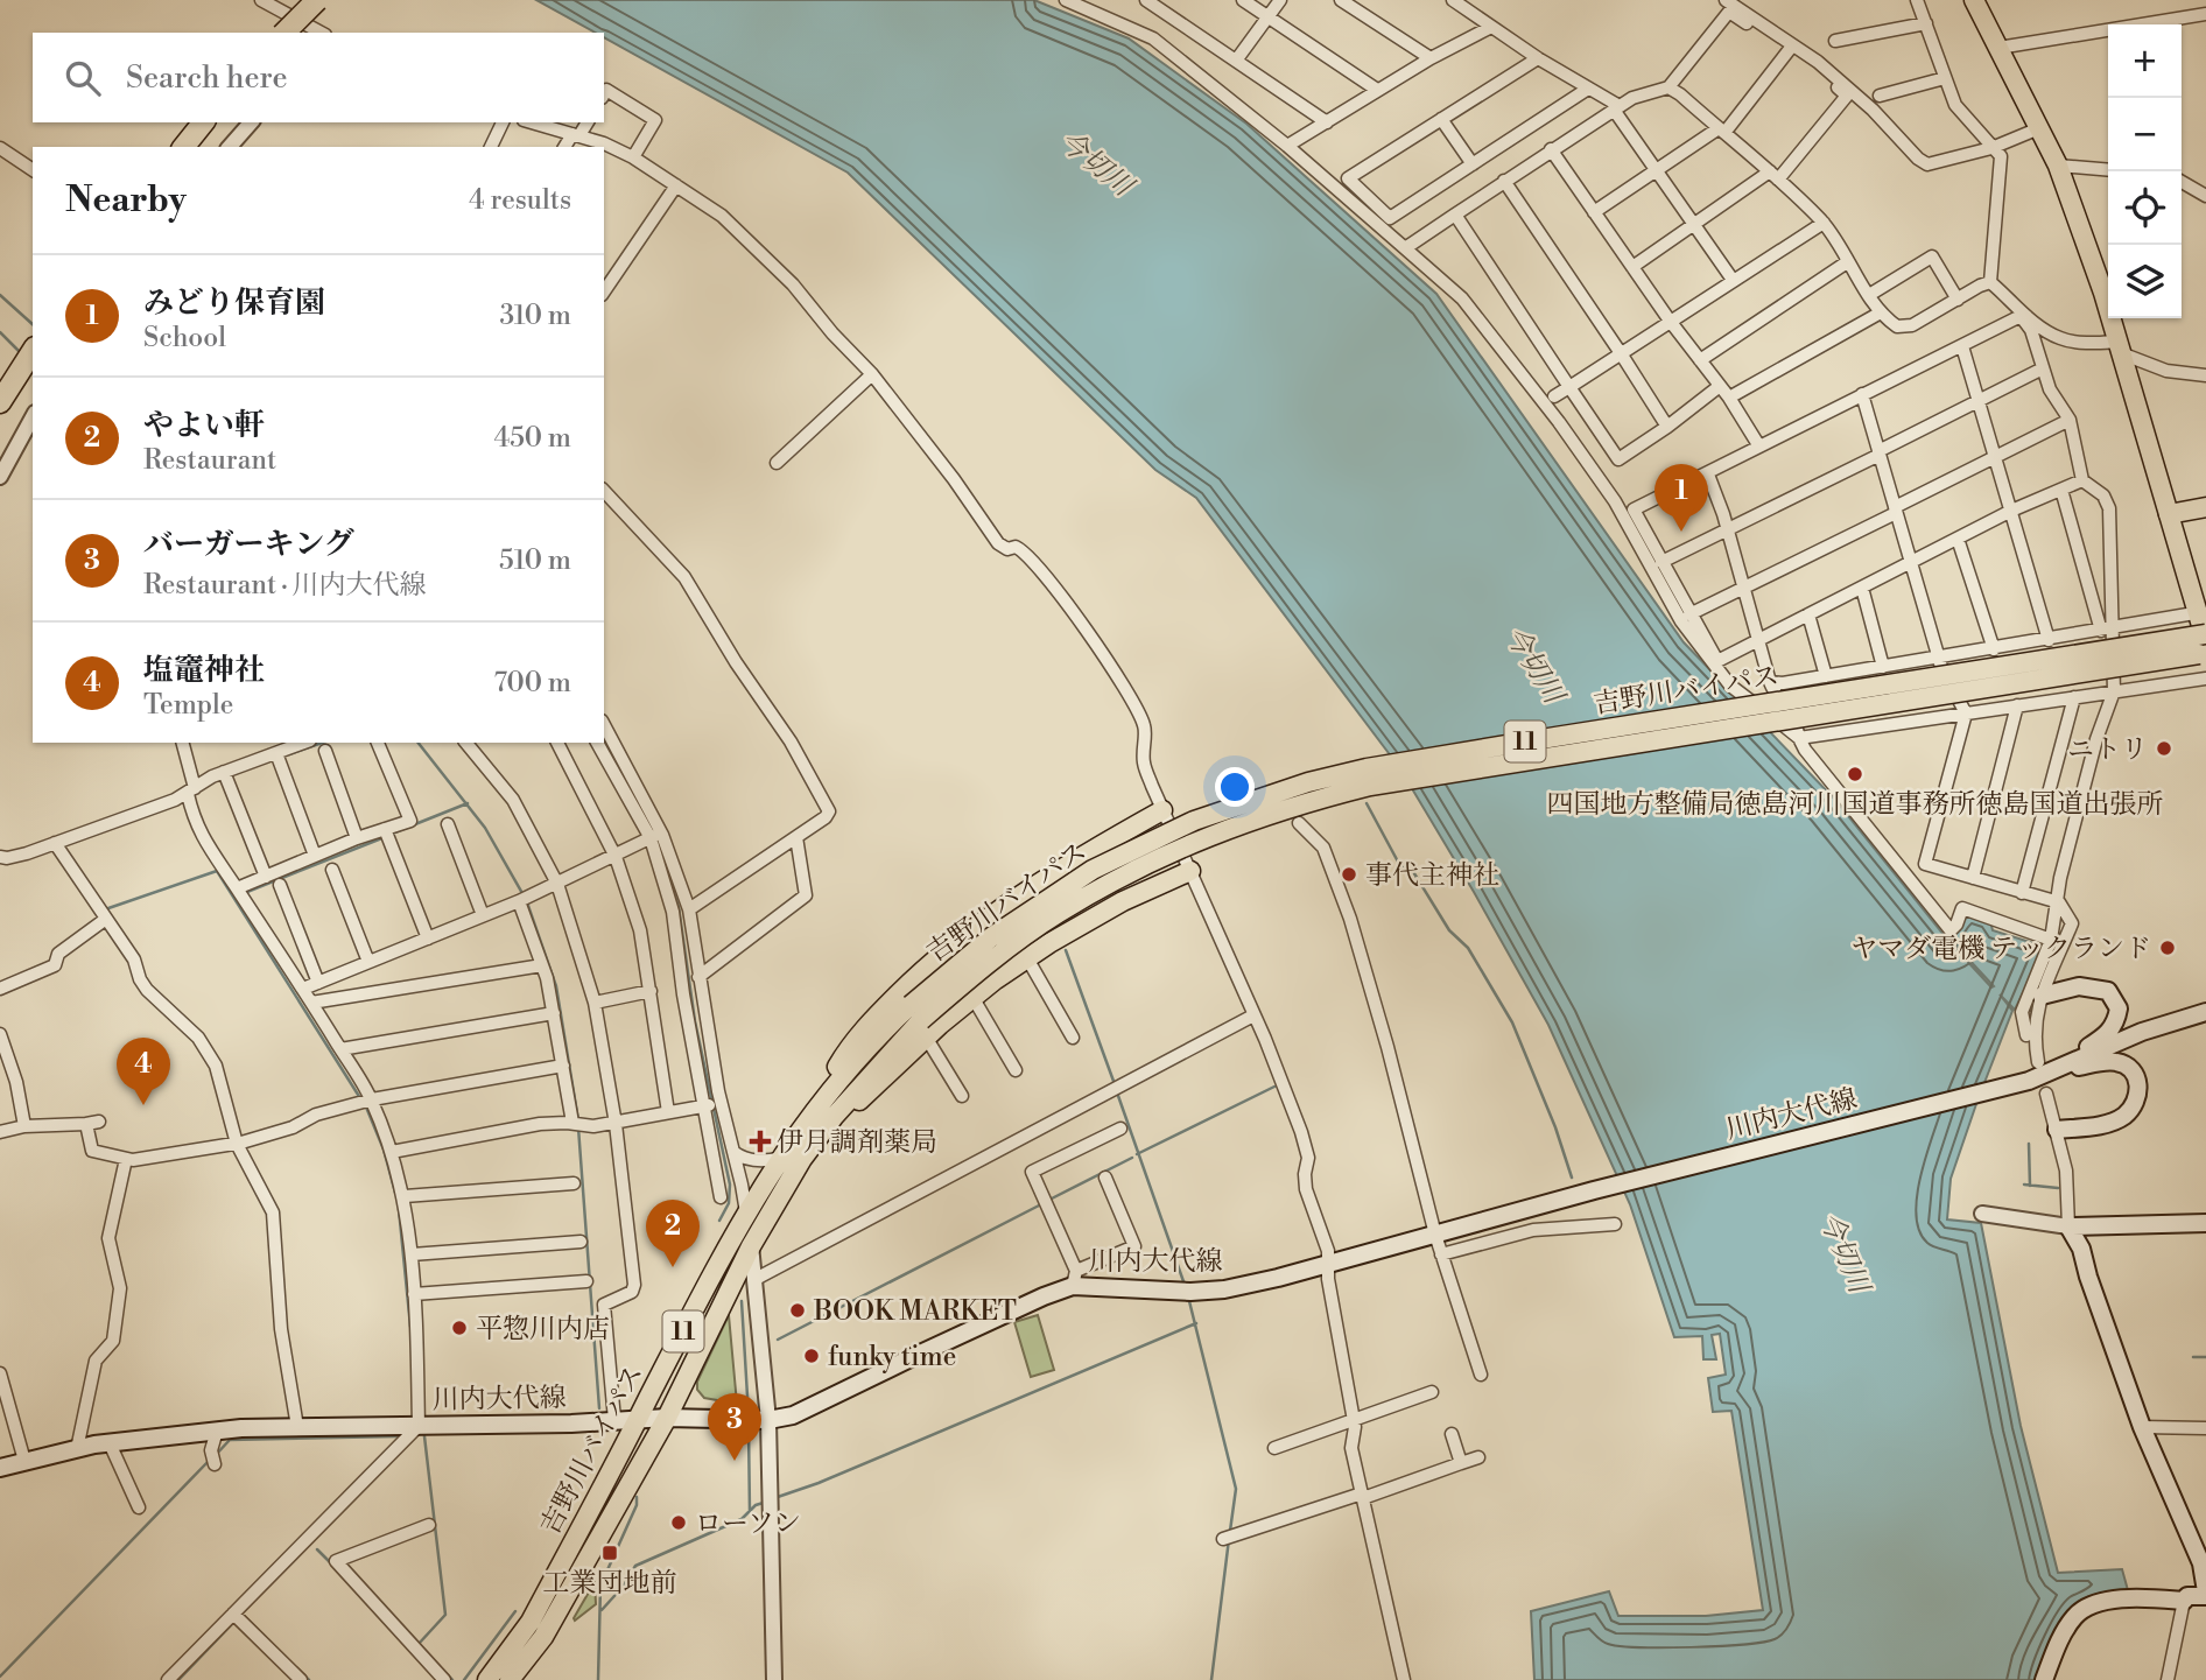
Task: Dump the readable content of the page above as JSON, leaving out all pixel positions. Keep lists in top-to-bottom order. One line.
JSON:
{"streets":{"main road":["吉野川バイパス","11","川内大代線"]},"crossings":[["吉野川バイパス","11"],["吉野川バイパス","川内大代線"]],"water":["今切川"],"places":{"other":["ニトリ","四国地方整備局徳島河川国道事務所徳島国道出張所","事代主神社","ヤマダ電機 テックランド","BOOK MARKET","平惣川内店","funky time","ローソン"],"health":["伊月調剤薬局"],"transit":["工業団地前"]},"page":{"map_buttons":["+","−"],"search":"Search here","heading":["Nearby","4 results"],"list":[{"mark":"1","name":"みどり保育園","note":"School","value":"310 m"},{"mark":"2","name":"やよい軒","note":"Restaurant","value":"450 m"},{"mark":"3","name":"バーガーキング","note":"Restaurant · 川内大代線","value":"510 m"},{"mark":"4","name":"塩竈神社","note":"Temple","value":"700 m"}],"pins":["1","4","2","3"]}}
